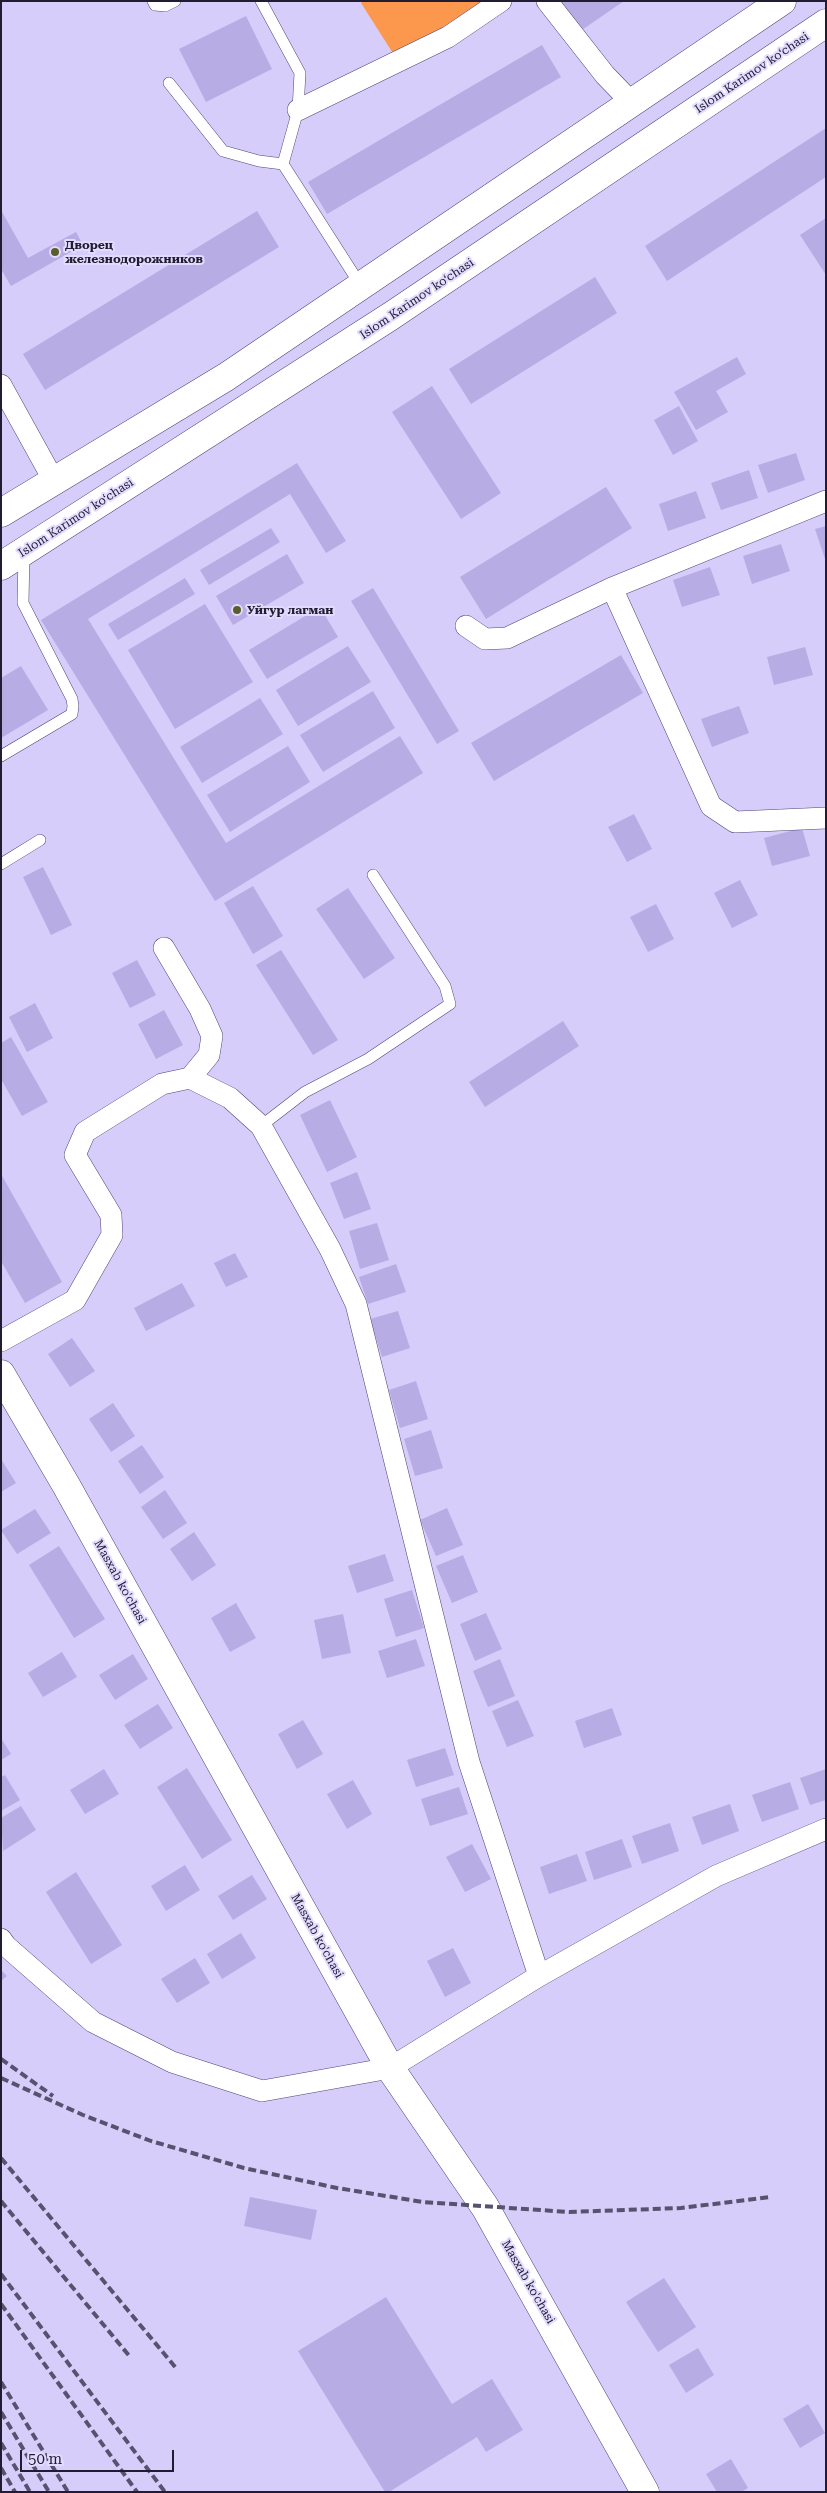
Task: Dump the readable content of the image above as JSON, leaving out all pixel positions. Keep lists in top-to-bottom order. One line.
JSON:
{"streets":{"main road":["Islom Karimov ko‘chasi","Masxab ko'chasi"]},"places":["Дворец железнодорожников","Уйгур лагман"],"scale_bar":"50 m"}
